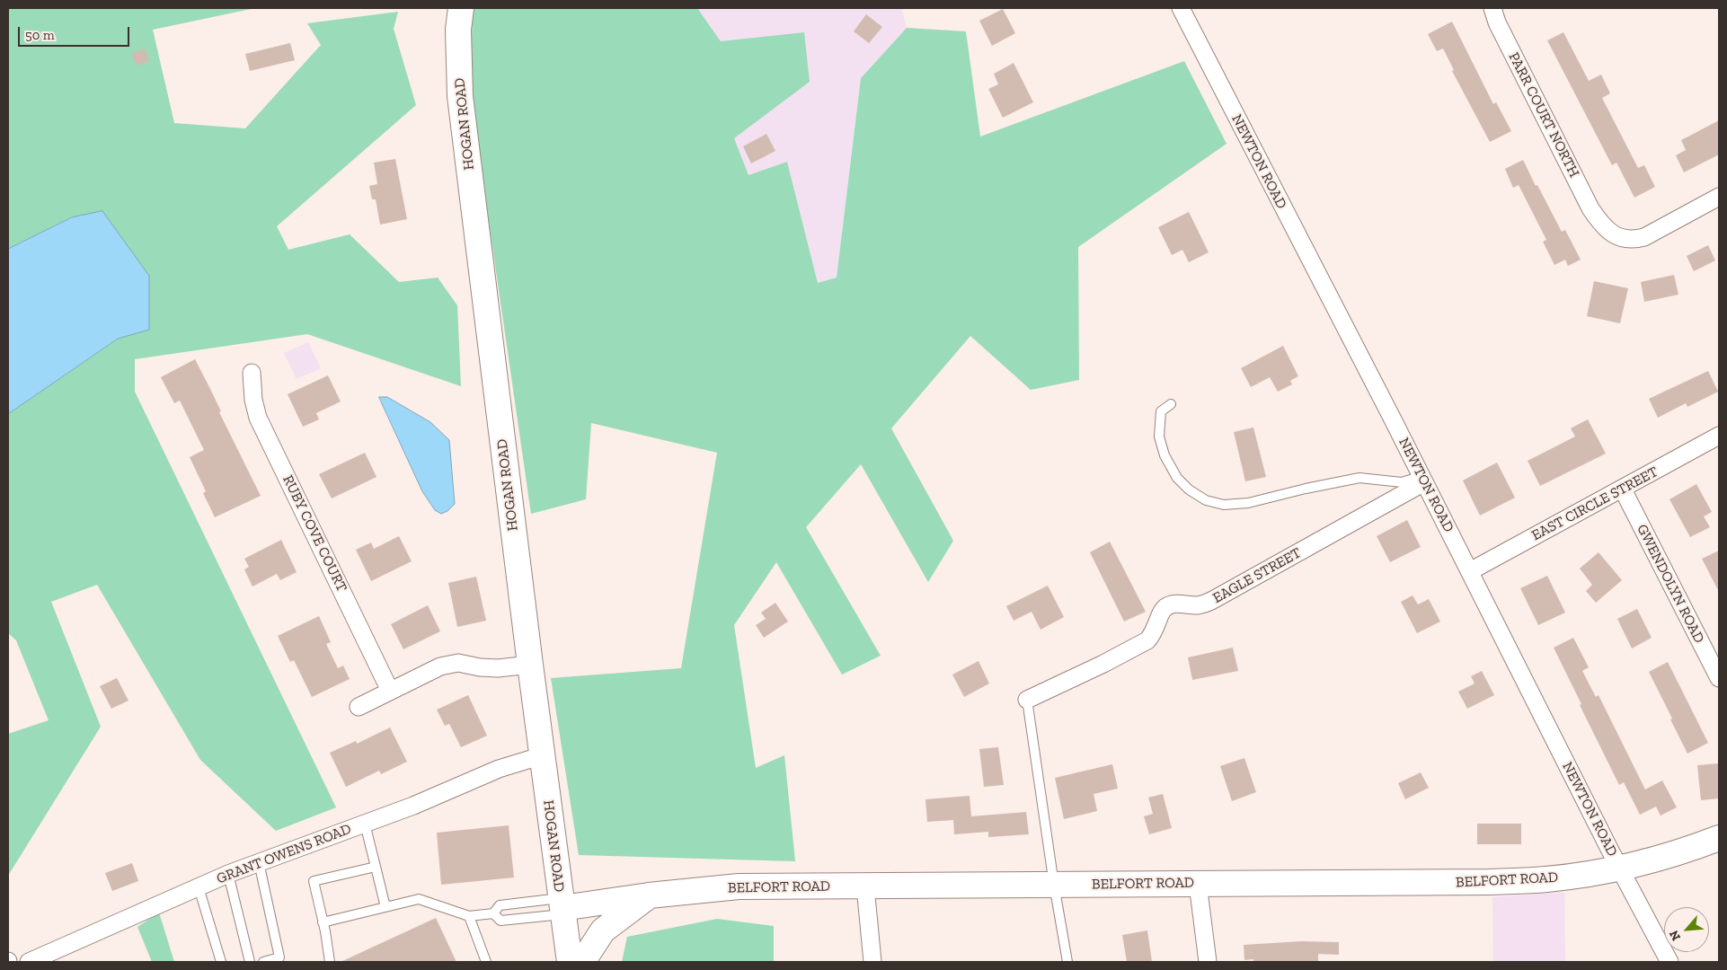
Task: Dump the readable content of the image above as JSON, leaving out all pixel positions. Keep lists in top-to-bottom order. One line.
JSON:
{"streets":{"street":["PARR COURT NORTH","HOGAN ROAD","NEWTON ROAD","EAST CIRCLE STREET","RUBY COVE COURT","EAGLE STREET","GWENDOLYN ROAD","GRANT OWENS ROAD","BELFORT ROAD"]},"crossings":[["HOGAN ROAD","GRANT OWENS ROAD"],["HOGAN ROAD","BELFORT ROAD"],["NEWTON ROAD","EAST CIRCLE STREET"],["NEWTON ROAD","EAGLE STREET"],["NEWTON ROAD","BELFORT ROAD"],["EAST CIRCLE STREET","GWENDOLYN ROAD"]],"scale_bar":"50 m","north":"bottom left"}
